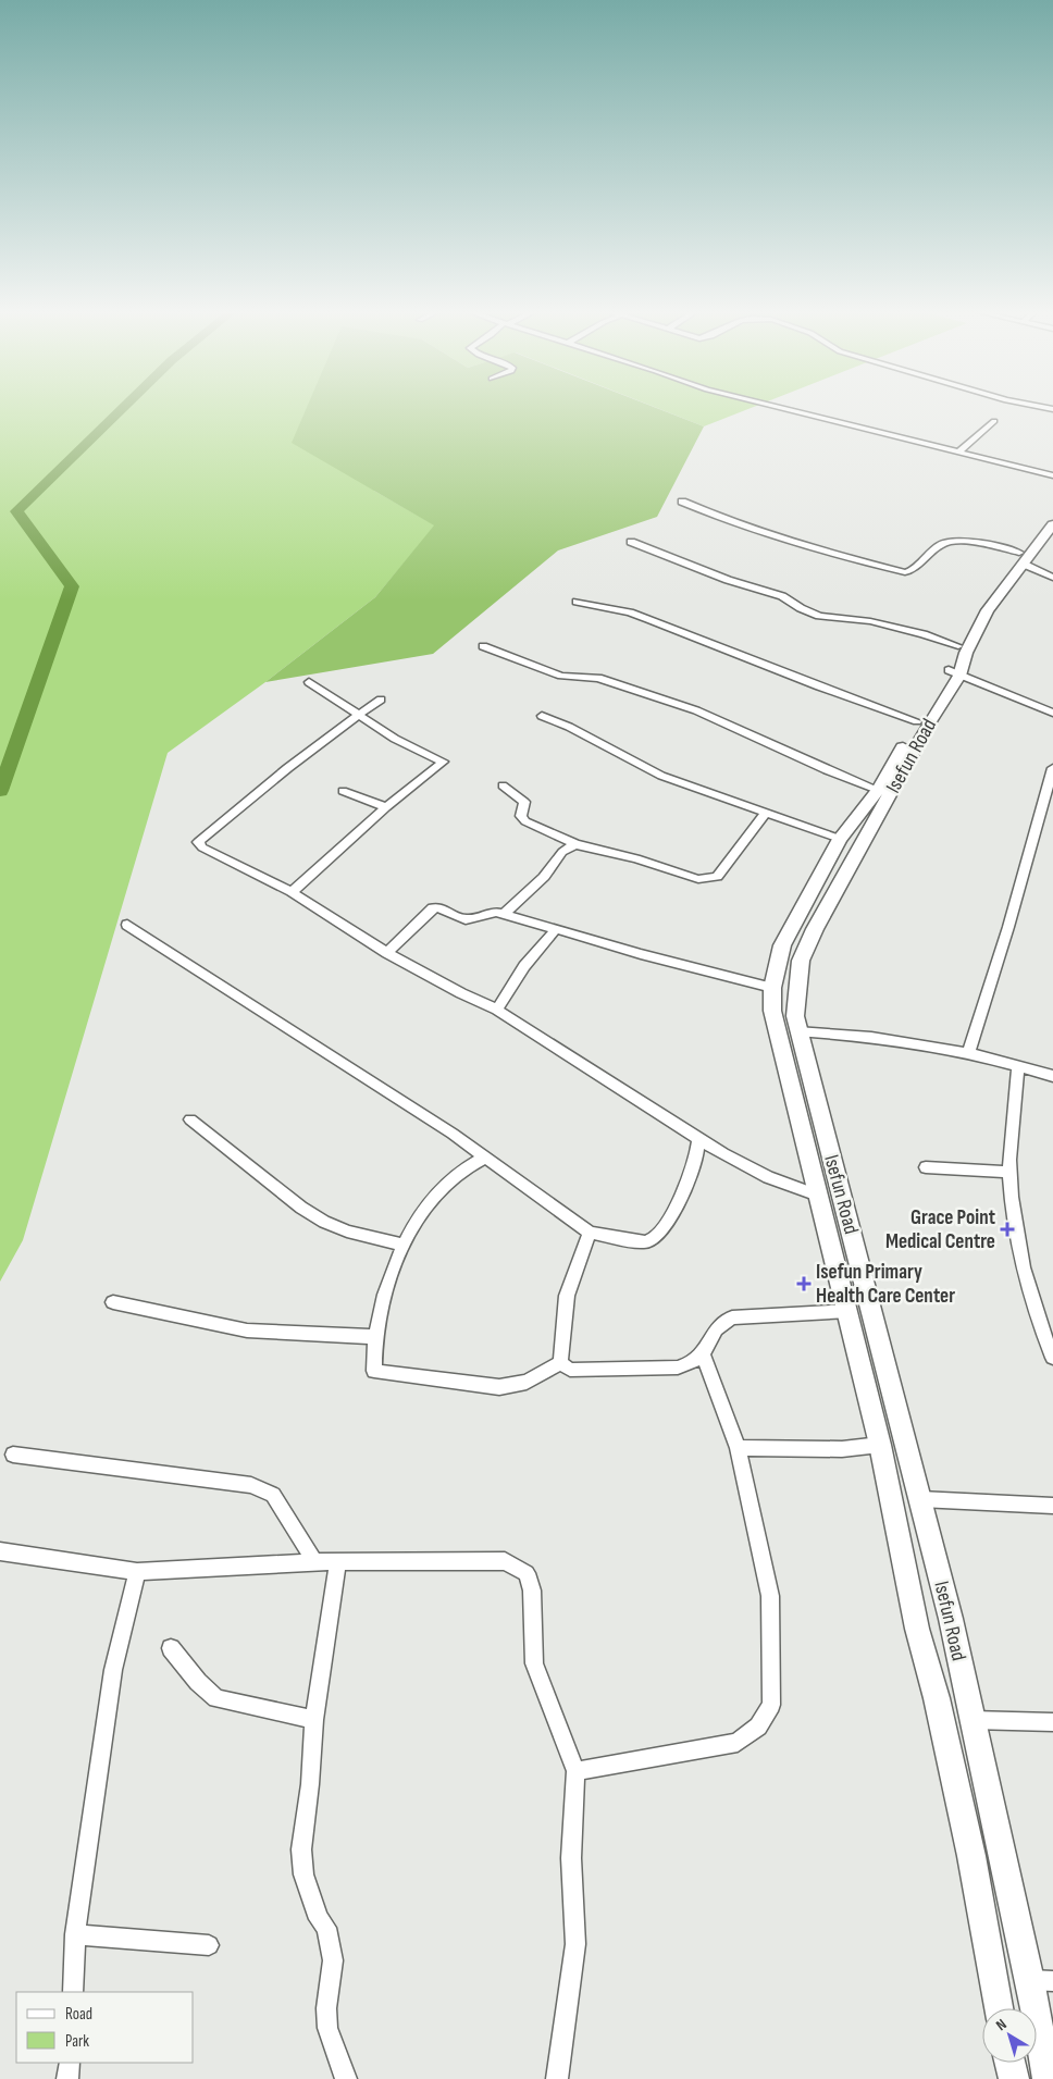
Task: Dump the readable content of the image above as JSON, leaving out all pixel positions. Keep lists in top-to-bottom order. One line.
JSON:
{"streets":{"street":["Isefun Road"]},"places":{"health":["Grace Point Medical Centre","Isefun Primary Health Care Center"]},"legend":["Road","Park"],"north":"top left"}
